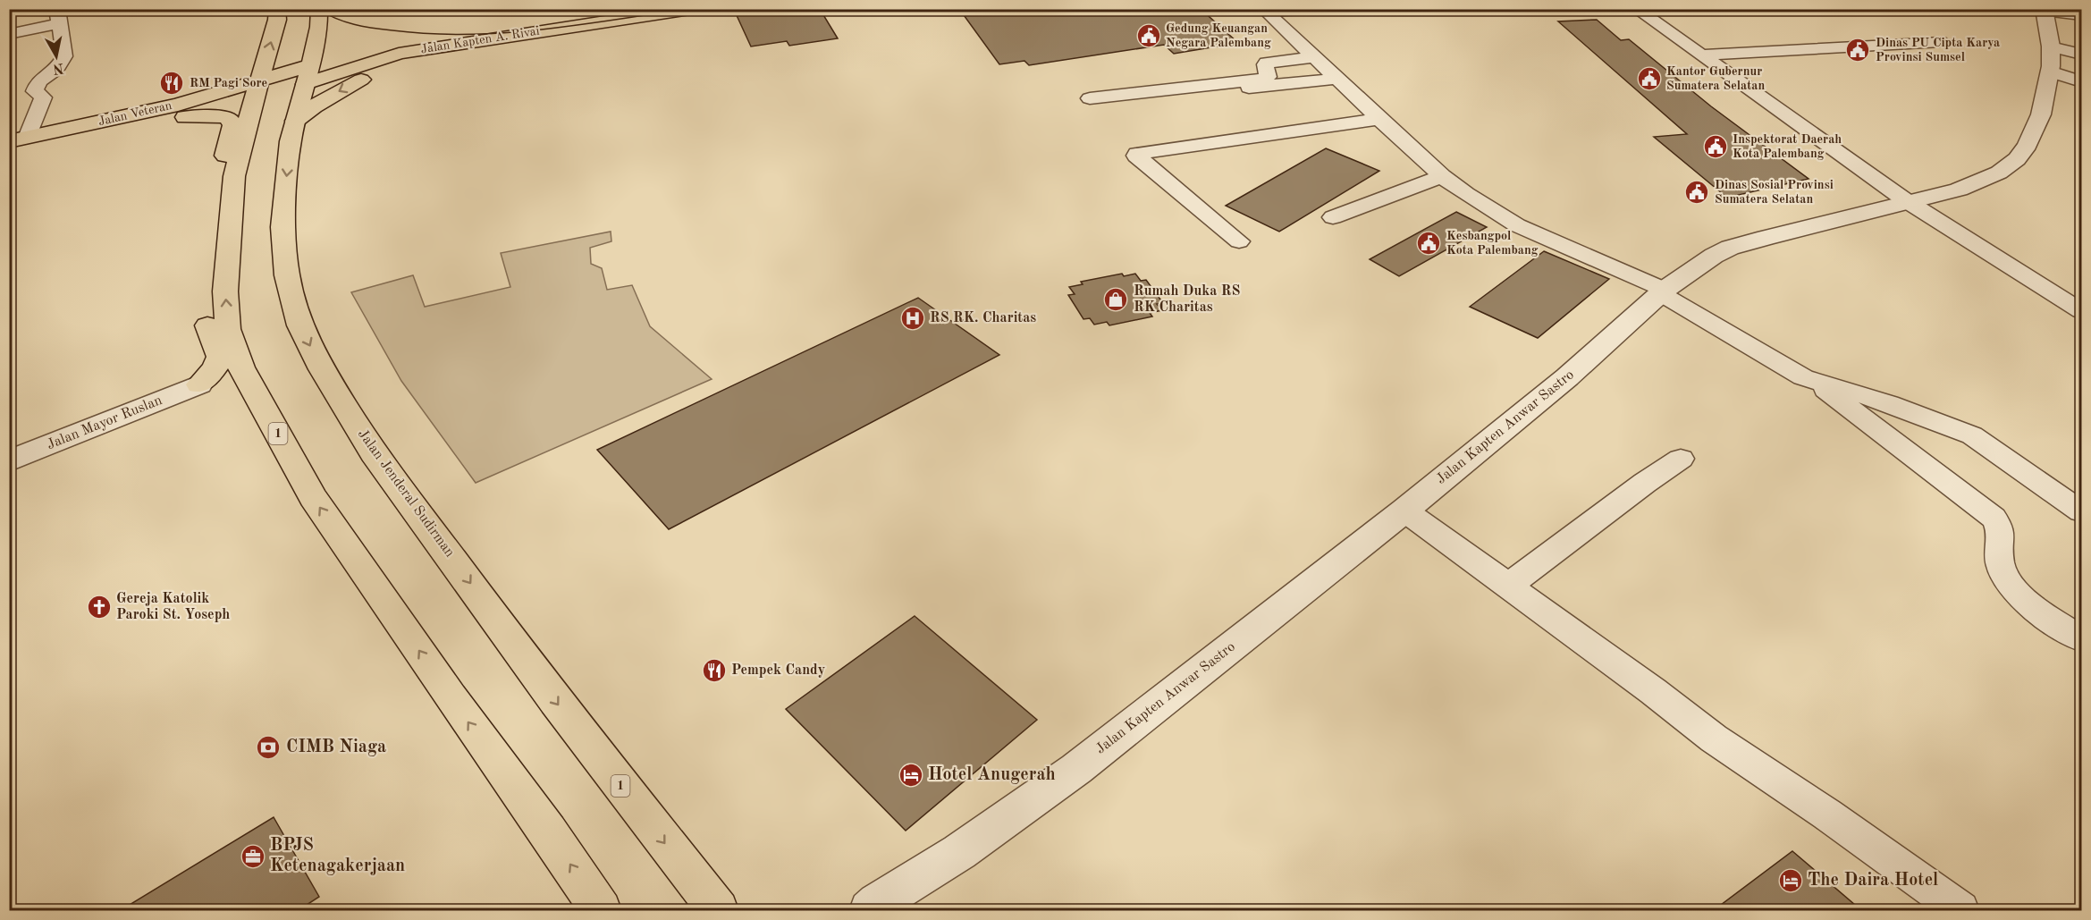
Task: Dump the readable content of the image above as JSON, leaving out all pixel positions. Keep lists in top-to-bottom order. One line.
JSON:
{"streets":{"main road":["Jalan Kapten A. Rivai","Jalan Veteran","1","Jalan Jenderal Sudirman"],"street":["Jalan Mayor Ruslan","Jalan Kapten Anwar Sastro"]},"crossings":[["Jalan Kapten A. Rivai","Jalan Veteran"],["Jalan Kapten A. Rivai","1"],["Jalan Kapten A. Rivai","Jalan Jenderal Sudirman"],["Jalan Veteran","1"]],"places":{"public building":["Gedung Keuangan Negara Palembang","Dinas PU Cipta Karya Provinsi Sumsel","Kantor Gubernur Sumatera Selatan","Inspektorat Daerah Kota Palembang","Dinas Sosial Provinsi Sumatera Selatan","Kesbangpol Kota Palembang"],"restaurant":["RM Pagi Sore","Pempek Candy"],"shop":["Rumah Duka RS RK Charitas"],"hospital":["RS RK. Charitas"],"church":["Gereja Katolik Paroki St. Yoseph"],"bank":["CIMB Niaga"],"hotel":["Hotel Anugerah","The Daira Hotel"],"office":["BPJS Ketenagakerjaan"]},"north":"bottom"}
